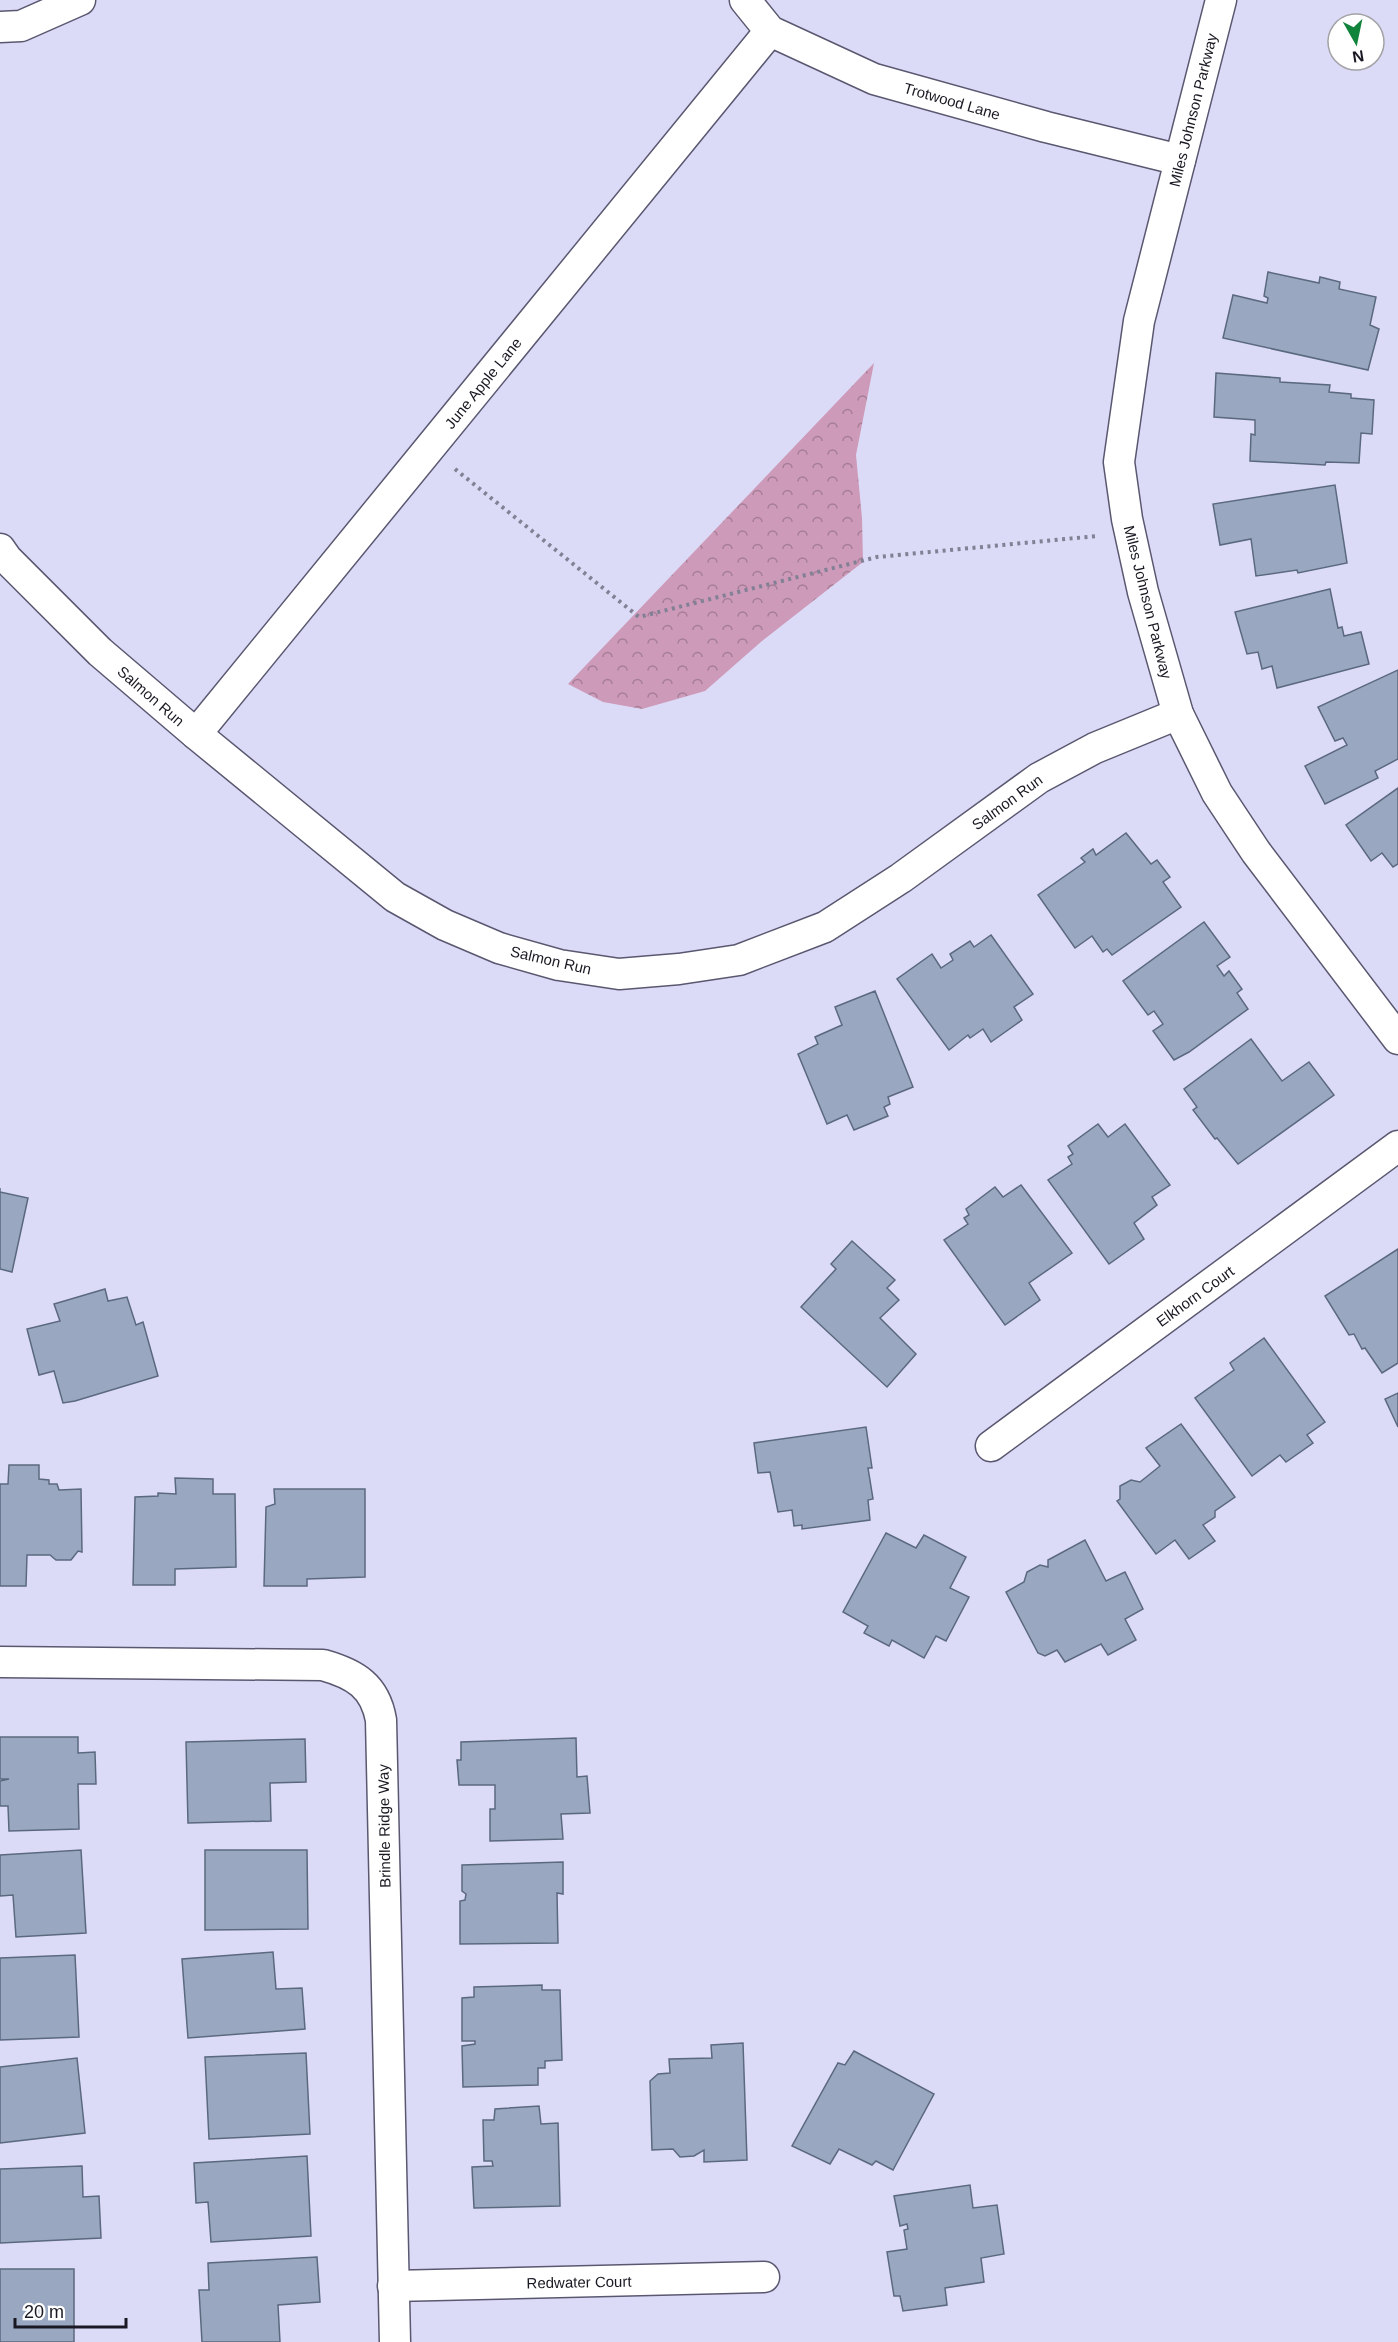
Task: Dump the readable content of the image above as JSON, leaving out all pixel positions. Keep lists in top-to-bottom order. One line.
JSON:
{"streets":{"street":["Trotwood Lane","Miles Johnson Parkway","June Apple Lane","Salmon Run","Elkhorn Court","Brindle Ridge Way","Redwater Court"]},"crossings":[["Trotwood Lane","Miles Johnson Parkway"],["Trotwood Lane","June Apple Lane"],["Miles Johnson Parkway","Salmon Run"],["June Apple Lane","Salmon Run"],["Brindle Ridge Way","Redwater Court"]],"scale_bar":"20 m","north":"bottom"}
